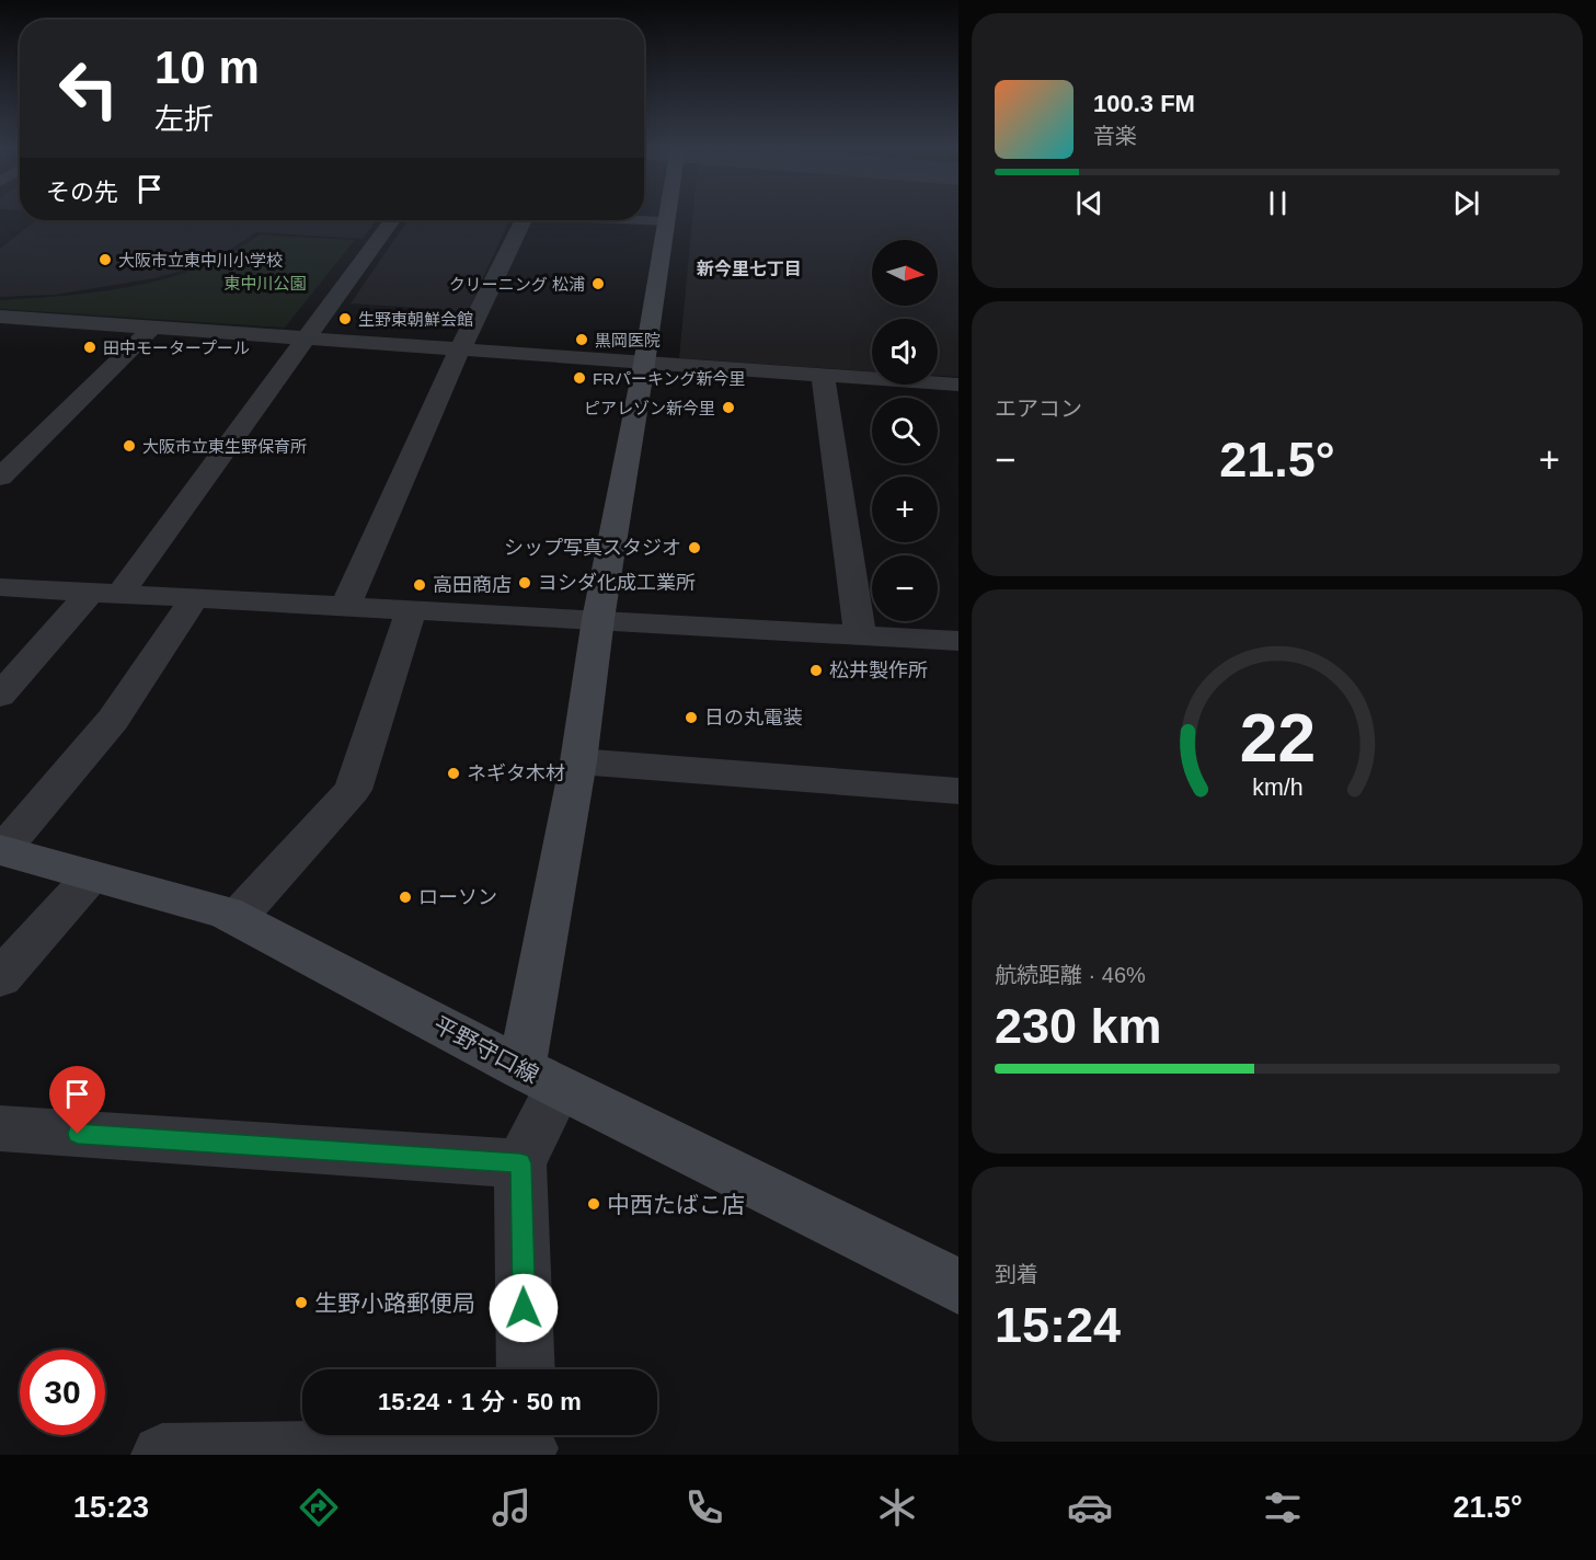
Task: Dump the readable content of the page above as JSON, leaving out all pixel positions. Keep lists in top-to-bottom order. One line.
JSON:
{"streets":{"street":["平野守口線"]},"districts":["新今里七丁目"],"parks":["東中川公園"],"places":["大阪市立東中川小学校","クリーニング 松浦","生野東朝鮮会館","黒岡医院","田中モータープール","FRパーキング新今里","ピアレゾン新今里","大阪市立東生野保育所","シップ写真スタジオ","ヨシダ化成工業所","高田商店","松井製作所","日の丸電装","ネギタ木材","ローソン","中西たばこ店","生野小路郵便局"],"north":"right","page":{"turn":["10 m","左折"],"song":["100.3 FM","音楽"],"then":"その先","map_buttons":["+","−"],"tile":["エアコン",["航続距離 · 46%","230 km"],["到着","15:24"]],"heat":["−","21.5°","+"],"limit":"30","trip":"15:24 · 1 分 · 50 m","tabs":["15:23","21.5°"],"gauge":["22","km/h"]}}
